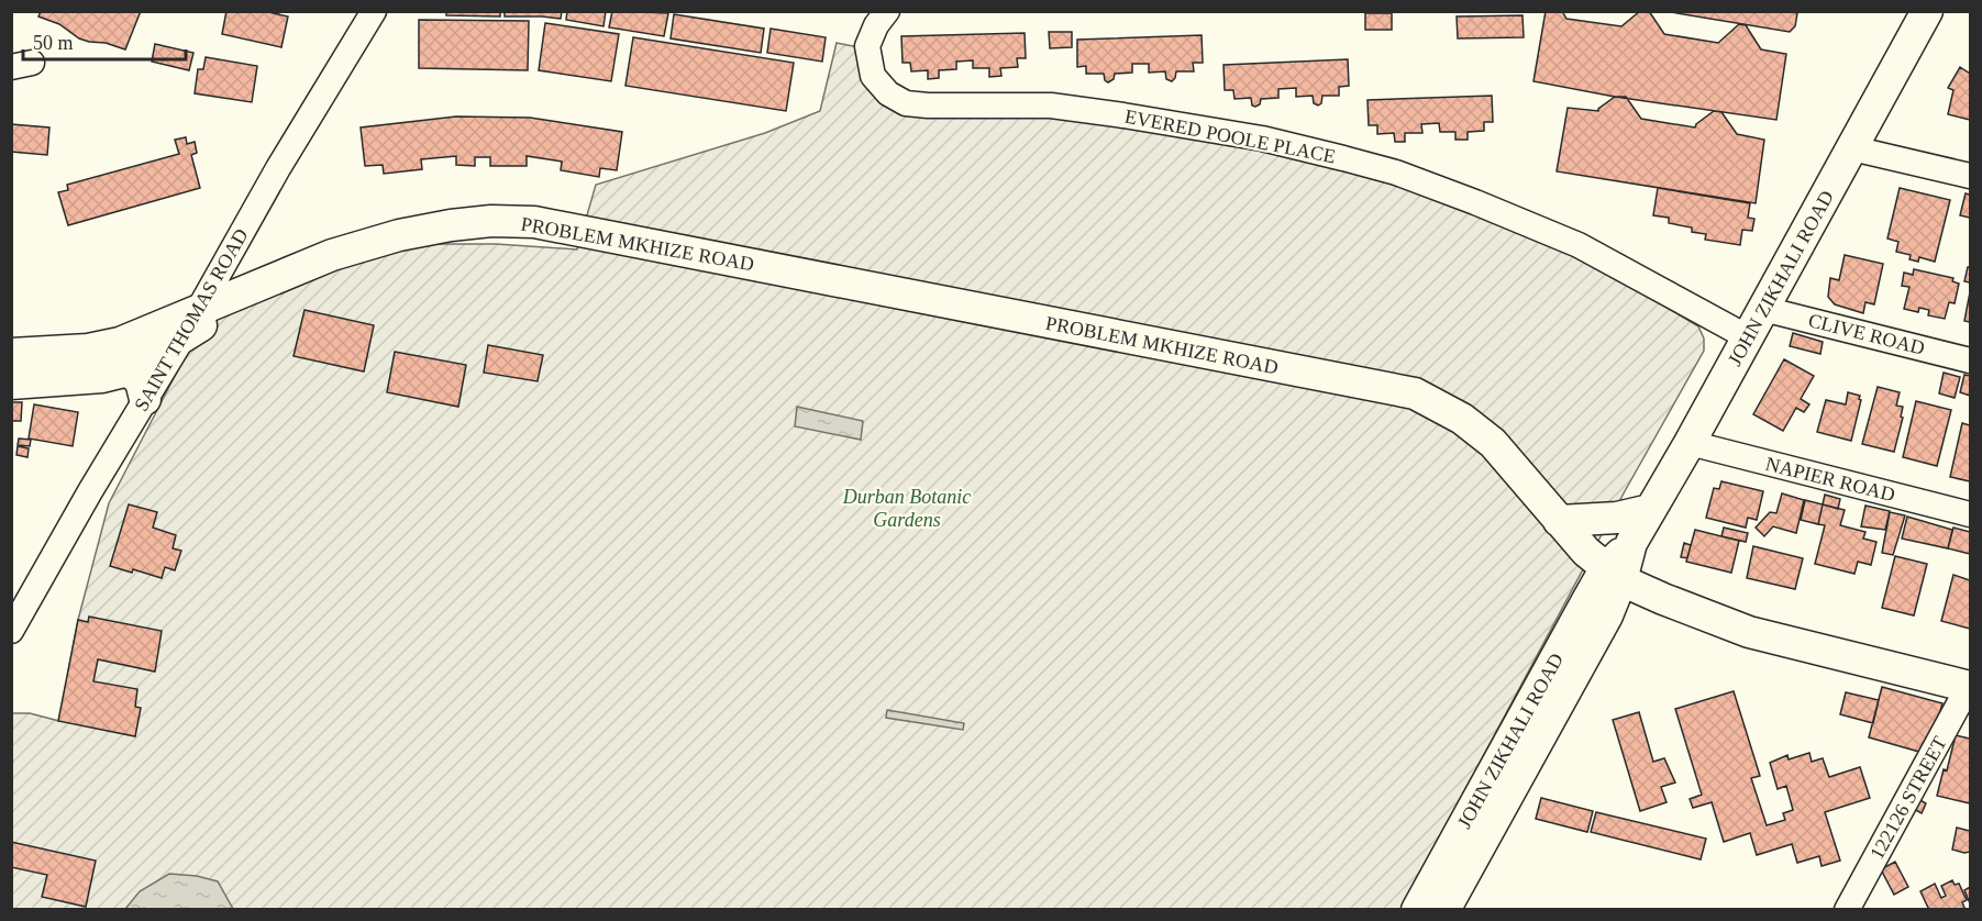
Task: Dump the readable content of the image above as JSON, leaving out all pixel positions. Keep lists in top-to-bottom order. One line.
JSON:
{"streets":{"main road":["PROBLEM MKHIZE ROAD","JOHN ZIKHALI ROAD"],"street":["EVERED POOLE PLACE","SAINT THOMAS ROAD","CLIVE ROAD","NAPIER ROAD","122126 STREET"]},"crossings":[["EVERED POOLE PLACE","JOHN ZIKHALI ROAD"],["PROBLEM MKHIZE ROAD","JOHN ZIKHALI ROAD"],["PROBLEM MKHIZE ROAD","122126 STREET"],["JOHN ZIKHALI ROAD","CLIVE ROAD"],["JOHN ZIKHALI ROAD","NAPIER ROAD"]],"parks":["Durban Botanic Gardens"],"scale_bar":"50 m"}
